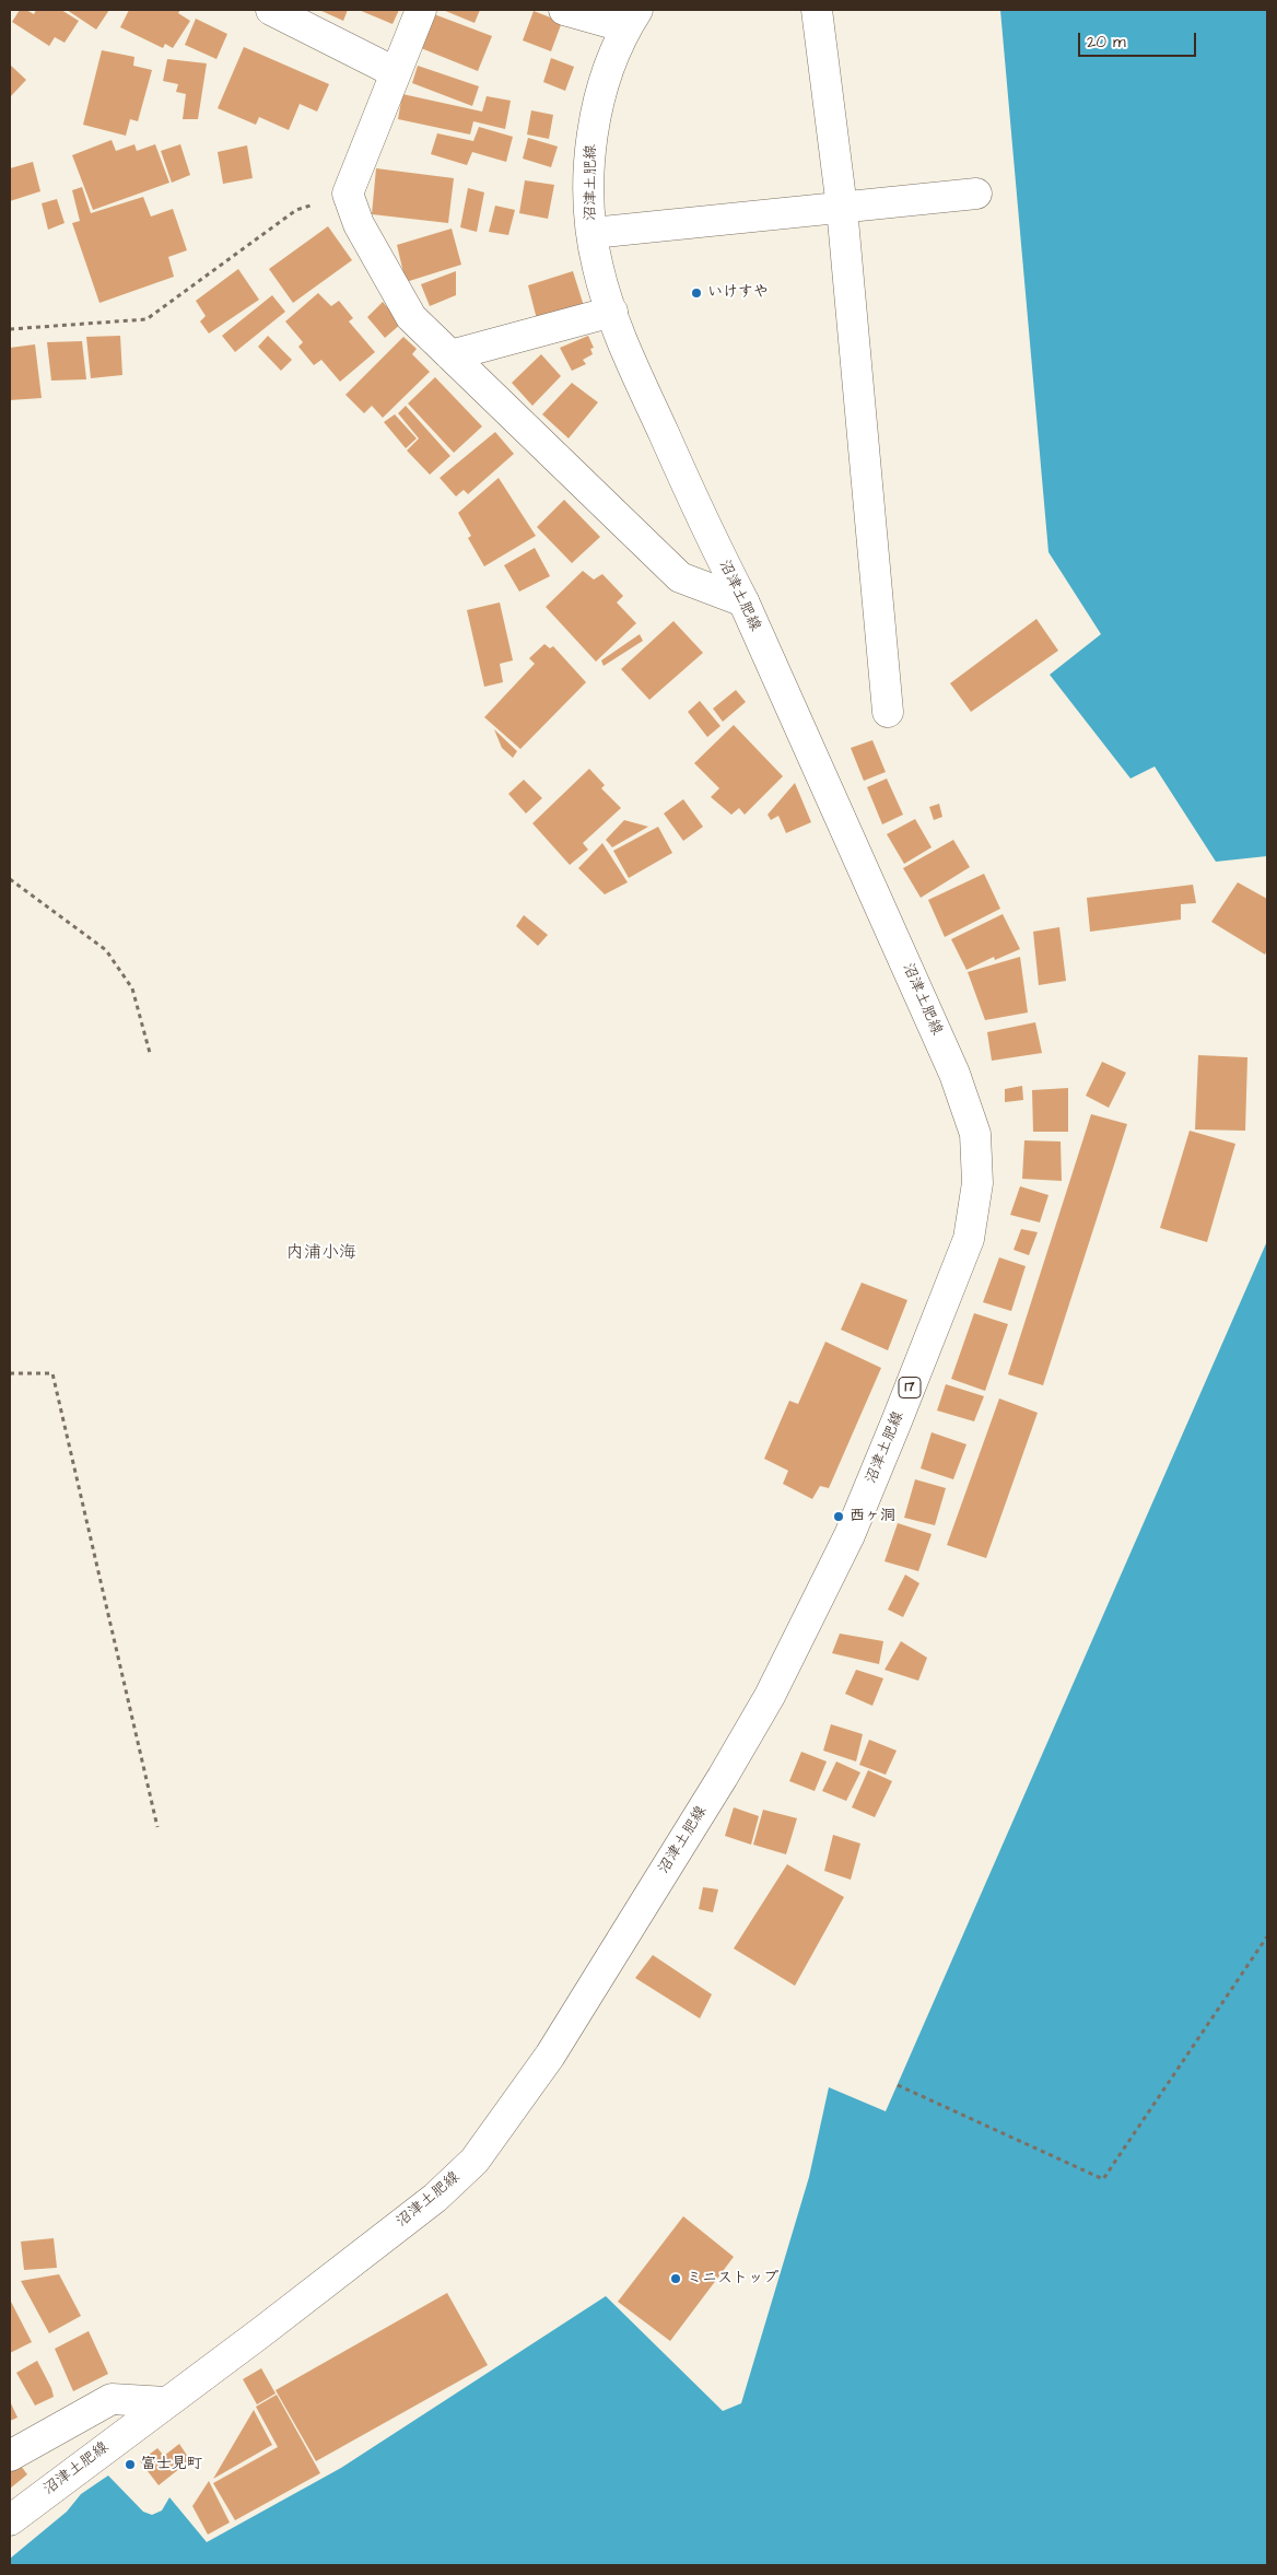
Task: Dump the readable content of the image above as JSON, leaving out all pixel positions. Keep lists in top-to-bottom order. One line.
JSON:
{"streets":{"main road":["沼津土肥線","17"]},"districts":["内浦小海"],"places":["いけすや","西ヶ洞","ミニストップ","富士見町"],"scale_bar":"20 m"}
